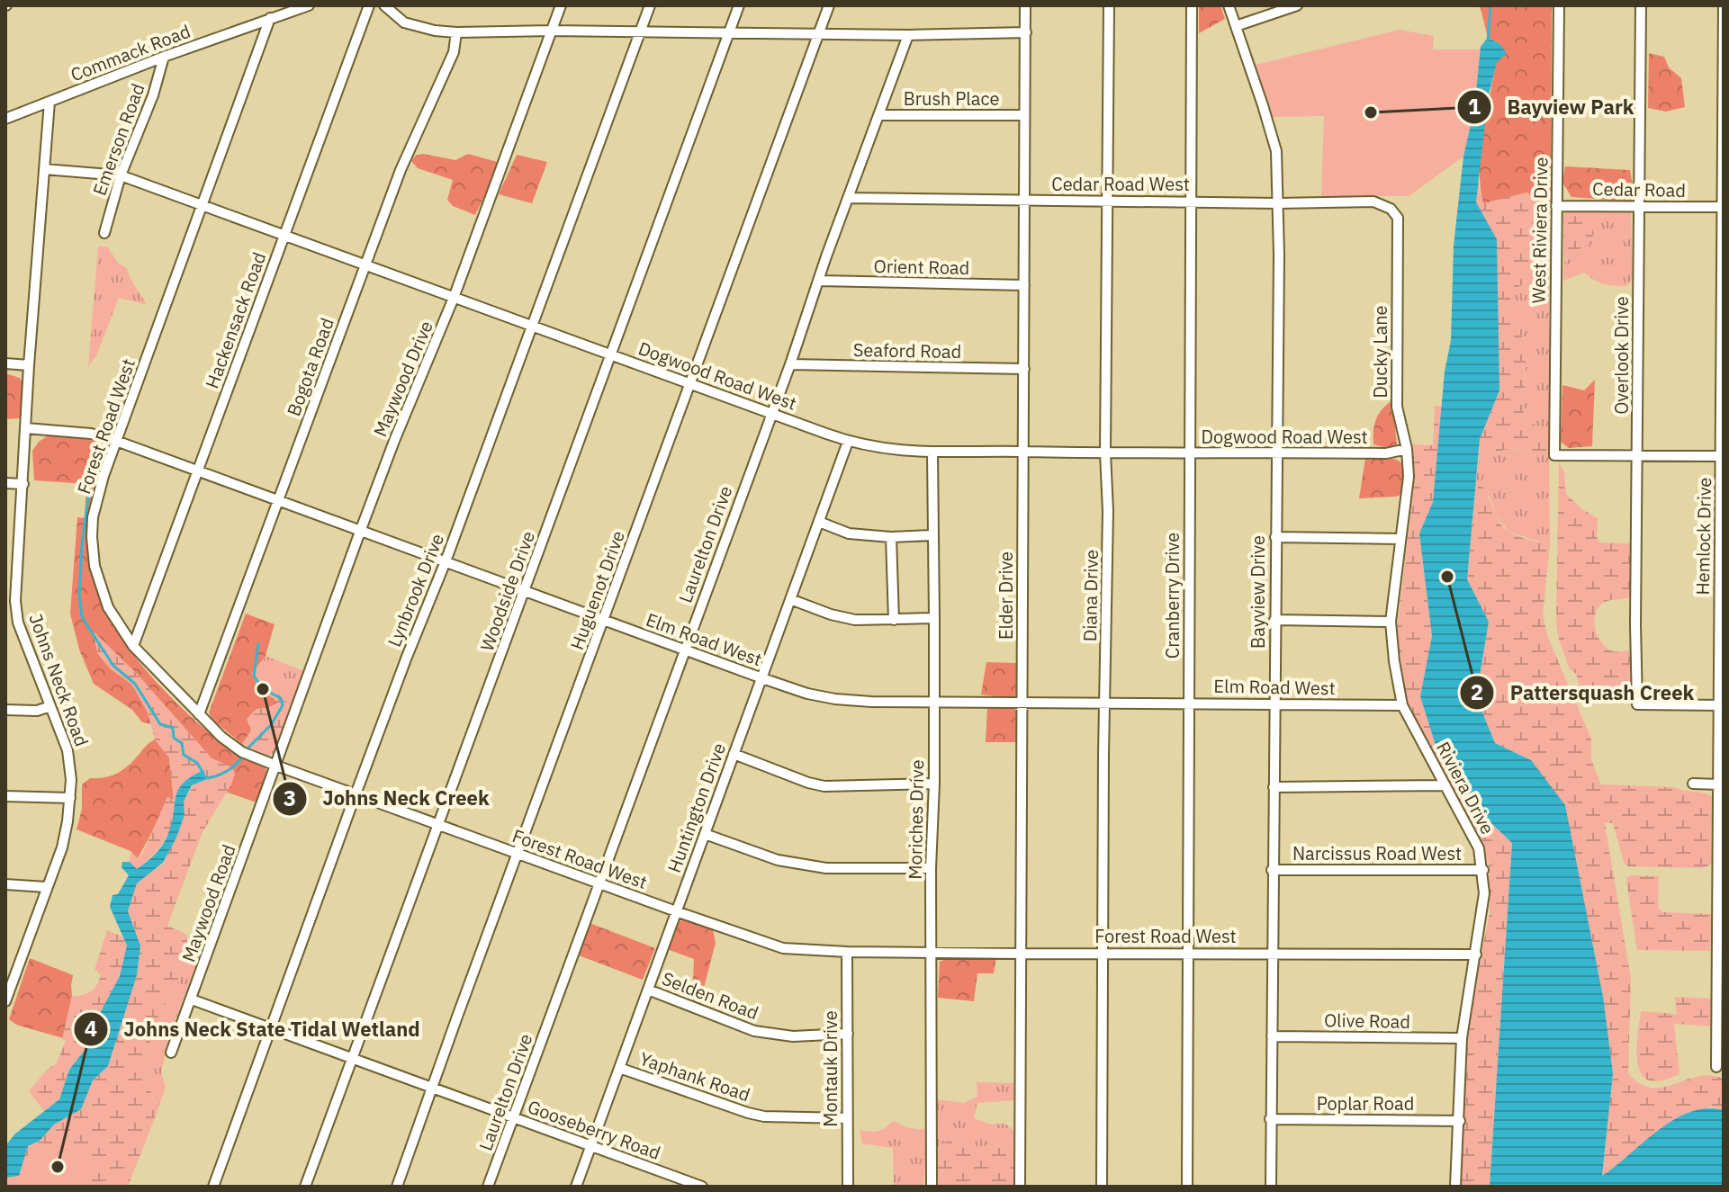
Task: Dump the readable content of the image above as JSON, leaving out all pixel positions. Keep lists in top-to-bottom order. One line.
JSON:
{"streets":{"street":["Commack Road","Brush Place","Emerson Road","Cedar Road West","Cedar Road","West Riviera Drive","Orient Road","Hackensack Road","Seaford Road","Ducky Lane","Overlook Drive","Bogota Road","Dogwood Road West","Maywood Drive","Forest Road West","Hemlock Drive","Laurelton Drive","Lynbrook Drive","Huguenot Drive","Woodside Drive","Bayview Drive","Elder Drive","Diana Drive","Cranberry Drive","Elm Road West","Johns Neck Road","Riviera Drive","Huntington Drive","Moriches Drive","Narcissus Road West","Maywood Road","Selden Road","Olive Road","Montauk Drive","Yaphank Road","Poplar Road","Gooseberry Road"]},"crossings":[["Commack Road","Emerson Road"],["Commack Road","Forest Road West"],["Commack Road","Johns Neck Road"],["Brush Place","Laurelton Drive"],["Brush Place","Elder Drive"],["Emerson Road","Dogwood Road West"],["Cedar Road West","Ducky Lane"],["Cedar Road West","Laurelton Drive"],["Cedar Road West","Bayview Drive"],["Cedar Road West","Elder Drive"],["Cedar Road West","Diana Drive"],["Cedar Road West","Cranberry Drive"],["Cedar Road","West Riviera Drive"],["Cedar Road","Overlook Drive"],["Cedar Road","Hemlock Drive"],["West Riviera Drive","Overlook Drive"],["Orient Road","Laurelton Drive"],["Orient Road","Elder Drive"],["Hackensack Road","Dogwood Road West"],["Hackensack Road","Forest Road West"],["Hackensack Road","Elm Road West"],["Seaford Road","Laurelton Drive"],["Seaford Road","Elder Drive"],["Ducky Lane","Dogwood Road West"],["Ducky Lane","Riviera Drive"],["Overlook Drive","Hemlock Drive"],["Bogota Road","Dogwood Road West"],["Bogota Road","Forest Road West"],["Bogota Road","Elm Road West"],["Dogwood Road West","Maywood Drive"],["Dogwood Road West","Forest Road West"],["Dogwood Road West","Laurelton Drive"],["Dogwood Road West","Lynbrook Drive"],["Dogwood Road West","Huguenot Drive"],["Dogwood Road West","Woodside Drive"],["Dogwood Road West","Bayview Drive"],["Dogwood Road West","Elder Drive"],["Dogwood Road West","Diana Drive"],["Dogwood Road West","Cranberry Drive"],["Dogwood Road West","Johns Neck Road"],["Dogwood Road West","Huntington Drive"],["Dogwood Road West","Moriches Drive"],["Maywood Drive","Forest Road West"],["Maywood Drive","Elm Road West"],["Maywood Drive","Maywood Road"],["Forest Road West","Laurelton Drive"],["Forest Road West","Lynbrook Drive"],["Forest Road West","Huguenot Drive"],["Forest Road West","Woodside Drive"],["Forest Road West","Bayview Drive"],["Forest Road West","Elder Drive"],["Forest Road West","Diana Drive"],["Forest Road West","Cranberry Drive"],["Forest Road West","Elm Road West"],["Forest Road West","Riviera Drive"],["Forest Road West","Huntington Drive"],["Forest Road West","Moriches Drive"],["Forest Road West","Maywood Road"],["Forest Road West","Montauk Drive"],["Laurelton Drive","Elm Road West"],["Laurelton Drive","Gooseberry Road"],["Lynbrook Drive","Elm Road West"],["Lynbrook Drive","Gooseberry Road"],["Huguenot Drive","Elm Road West"],["Huguenot Drive","Gooseberry Road"],["Woodside Drive","Elm Road West"],["Woodside Drive","Gooseberry Road"],["Bayview Drive","Elm Road West"],["Bayview Drive","Narcissus Road West"],["Bayview Drive","Olive Road"],["Bayview Drive","Poplar Road"],["Elder Drive","Elm Road West"],["Diana Drive","Elm Road West"],["Cranberry Drive","Elm Road West"],["Elm Road West","Johns Neck Road"],["Elm Road West","Riviera Drive"],["Elm Road West","Huntington Drive"],["Elm Road West","Moriches Drive"],["Riviera Drive","Narcissus Road West"],["Riviera Drive","Olive Road"],["Riviera Drive","Poplar Road"],["Huntington Drive","Selden Road"],["Huntington Drive","Yaphank Road"],["Huntington Drive","Gooseberry Road"],["Maywood Road","Gooseberry Road"],["Selden Road","Montauk Drive"],["Montauk Drive","Yaphank Road"]],"places":["Bayview Park","Pattersquash Creek","Johns Neck Creek","Johns Neck State Tidal Wetland"]}
